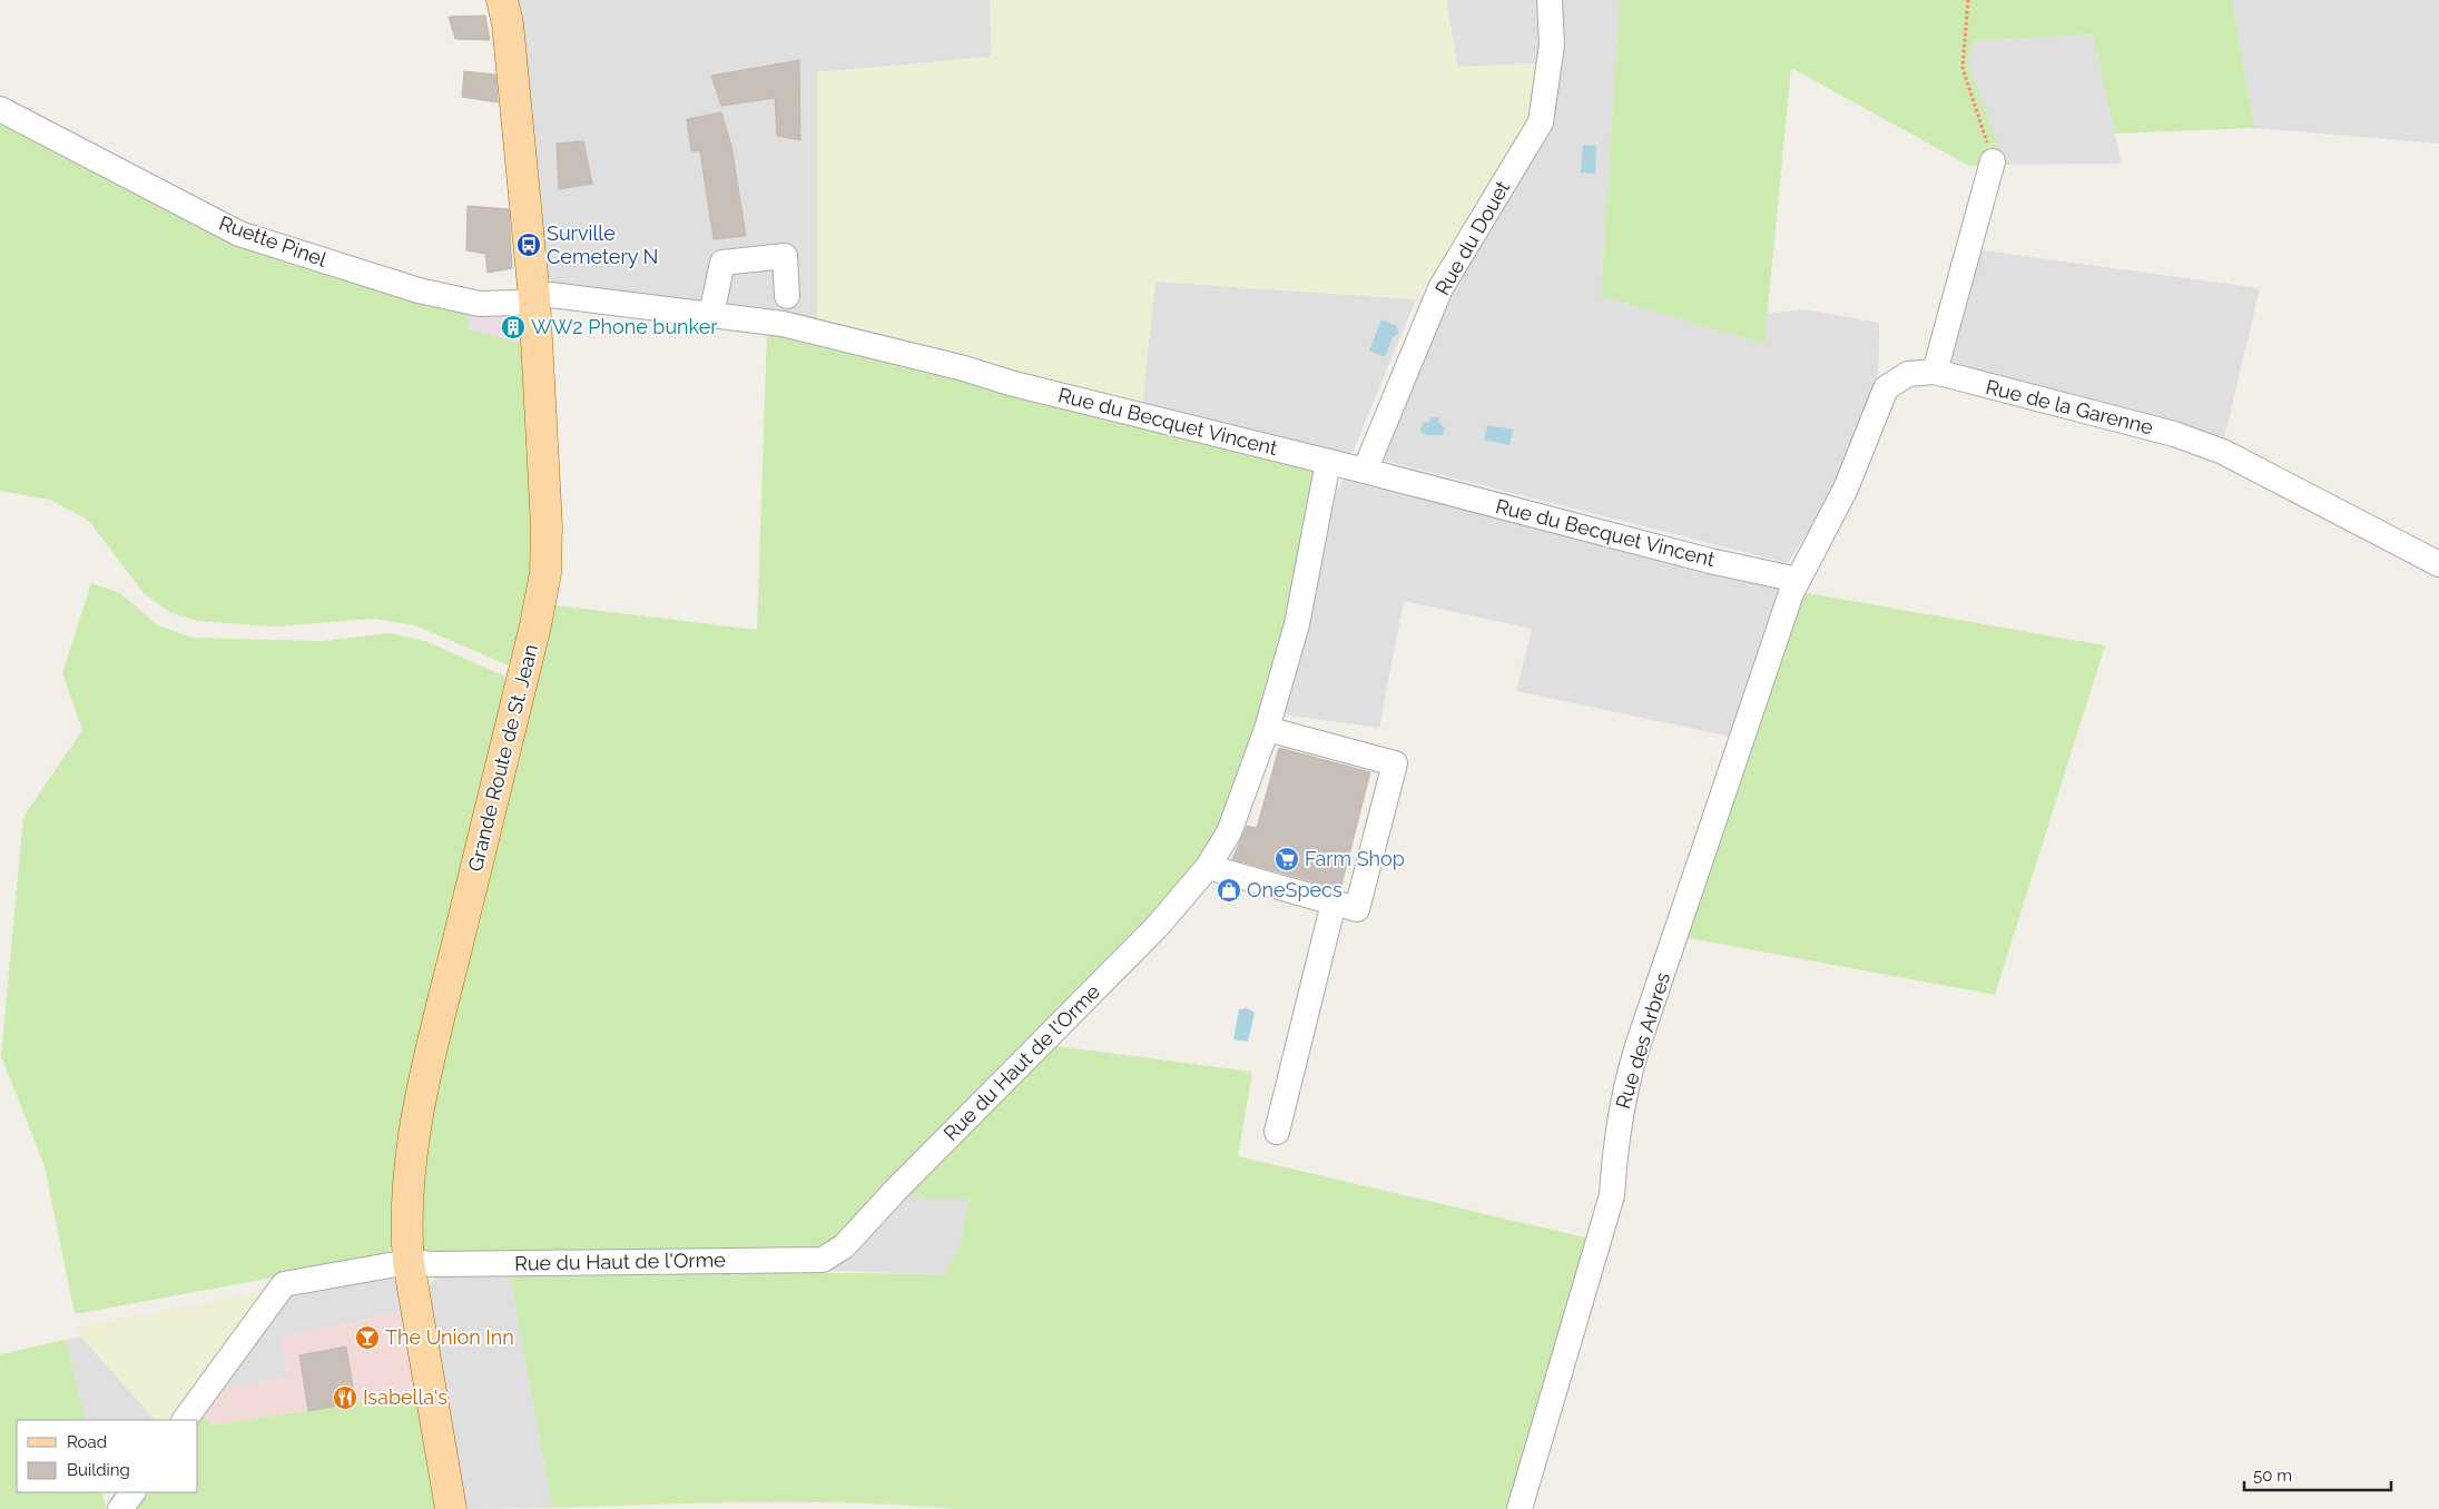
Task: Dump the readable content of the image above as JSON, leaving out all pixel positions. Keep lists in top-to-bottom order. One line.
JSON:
{"streets":{"main road":["Grande Route de St. Jean"],"street":["Rue du Douet","Ruette Pinel","Rue de la Garenne","Rue du Becquet Vincent","Rue des Arbres","Rue du Haut de l'Orme"]},"crossings":[["Rue du Douet","Rue du Becquet Vincent"],["Ruette Pinel","Rue du Becquet Vincent"],["Ruette Pinel","Grande Route de St. Jean"],["Rue de la Garenne","Rue du Becquet Vincent"],["Rue de la Garenne","Rue des Arbres"],["Rue du Becquet Vincent","Grande Route de St. Jean"],["Rue du Becquet Vincent","Rue des Arbres"],["Rue du Becquet Vincent","Rue du Haut de l'Orme"],["Grande Route de St. Jean","Rue du Haut de l'Orme"]],"places":{"bus stop":["Surville Cemetery N"],"building":["WW2 Phone bunker"],"supermarket":["Farm Shop"],"shop":["OneSpecs"],"bar":["The Union Inn"],"restaurant":["Isabella's"]},"legend":["Road","Building"],"scale_bar":"50 m"}
